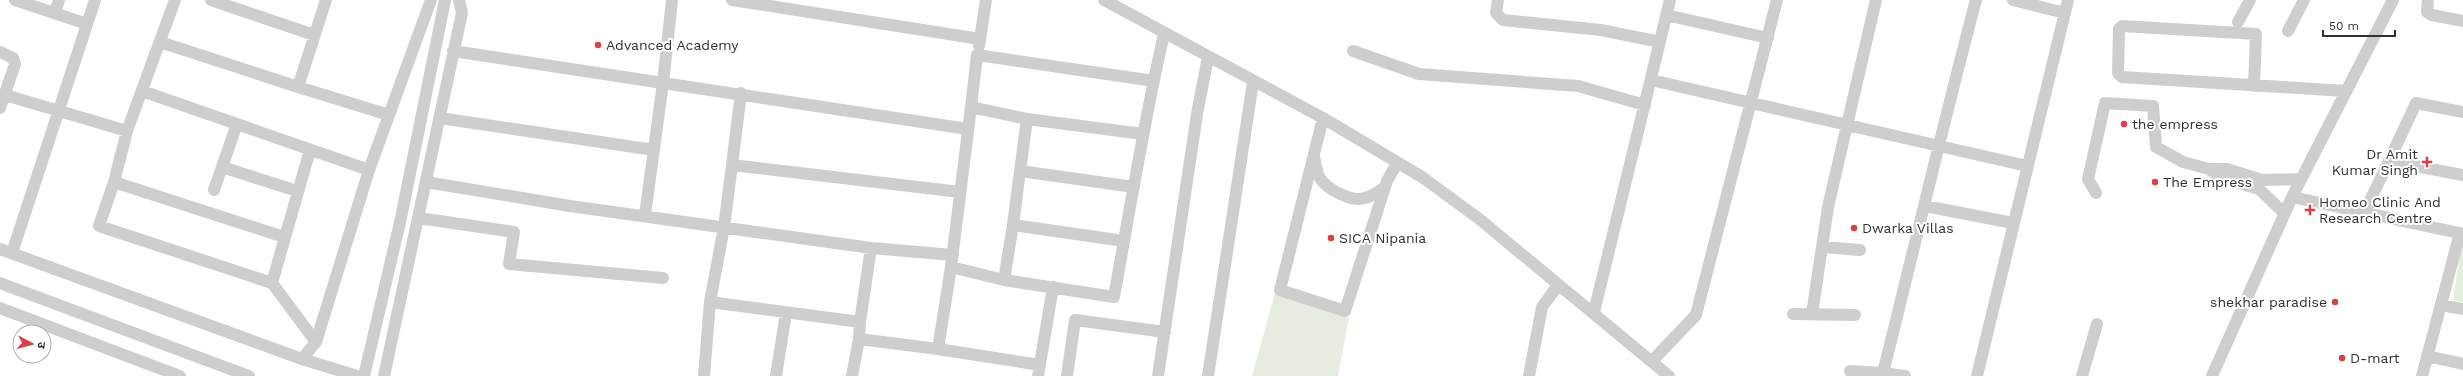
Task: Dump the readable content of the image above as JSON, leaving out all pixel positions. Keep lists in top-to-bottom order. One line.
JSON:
{"places":{"other":["Advanced Academy","the empress","The Empress","Dwarka Villas","SICA Nipania","shekhar paradise","D-mart"],"health":["Dr Amit Kumar Singh","Homeo Clinic And Research Centre"]},"scale_bar":"50 m","north":"right"}
